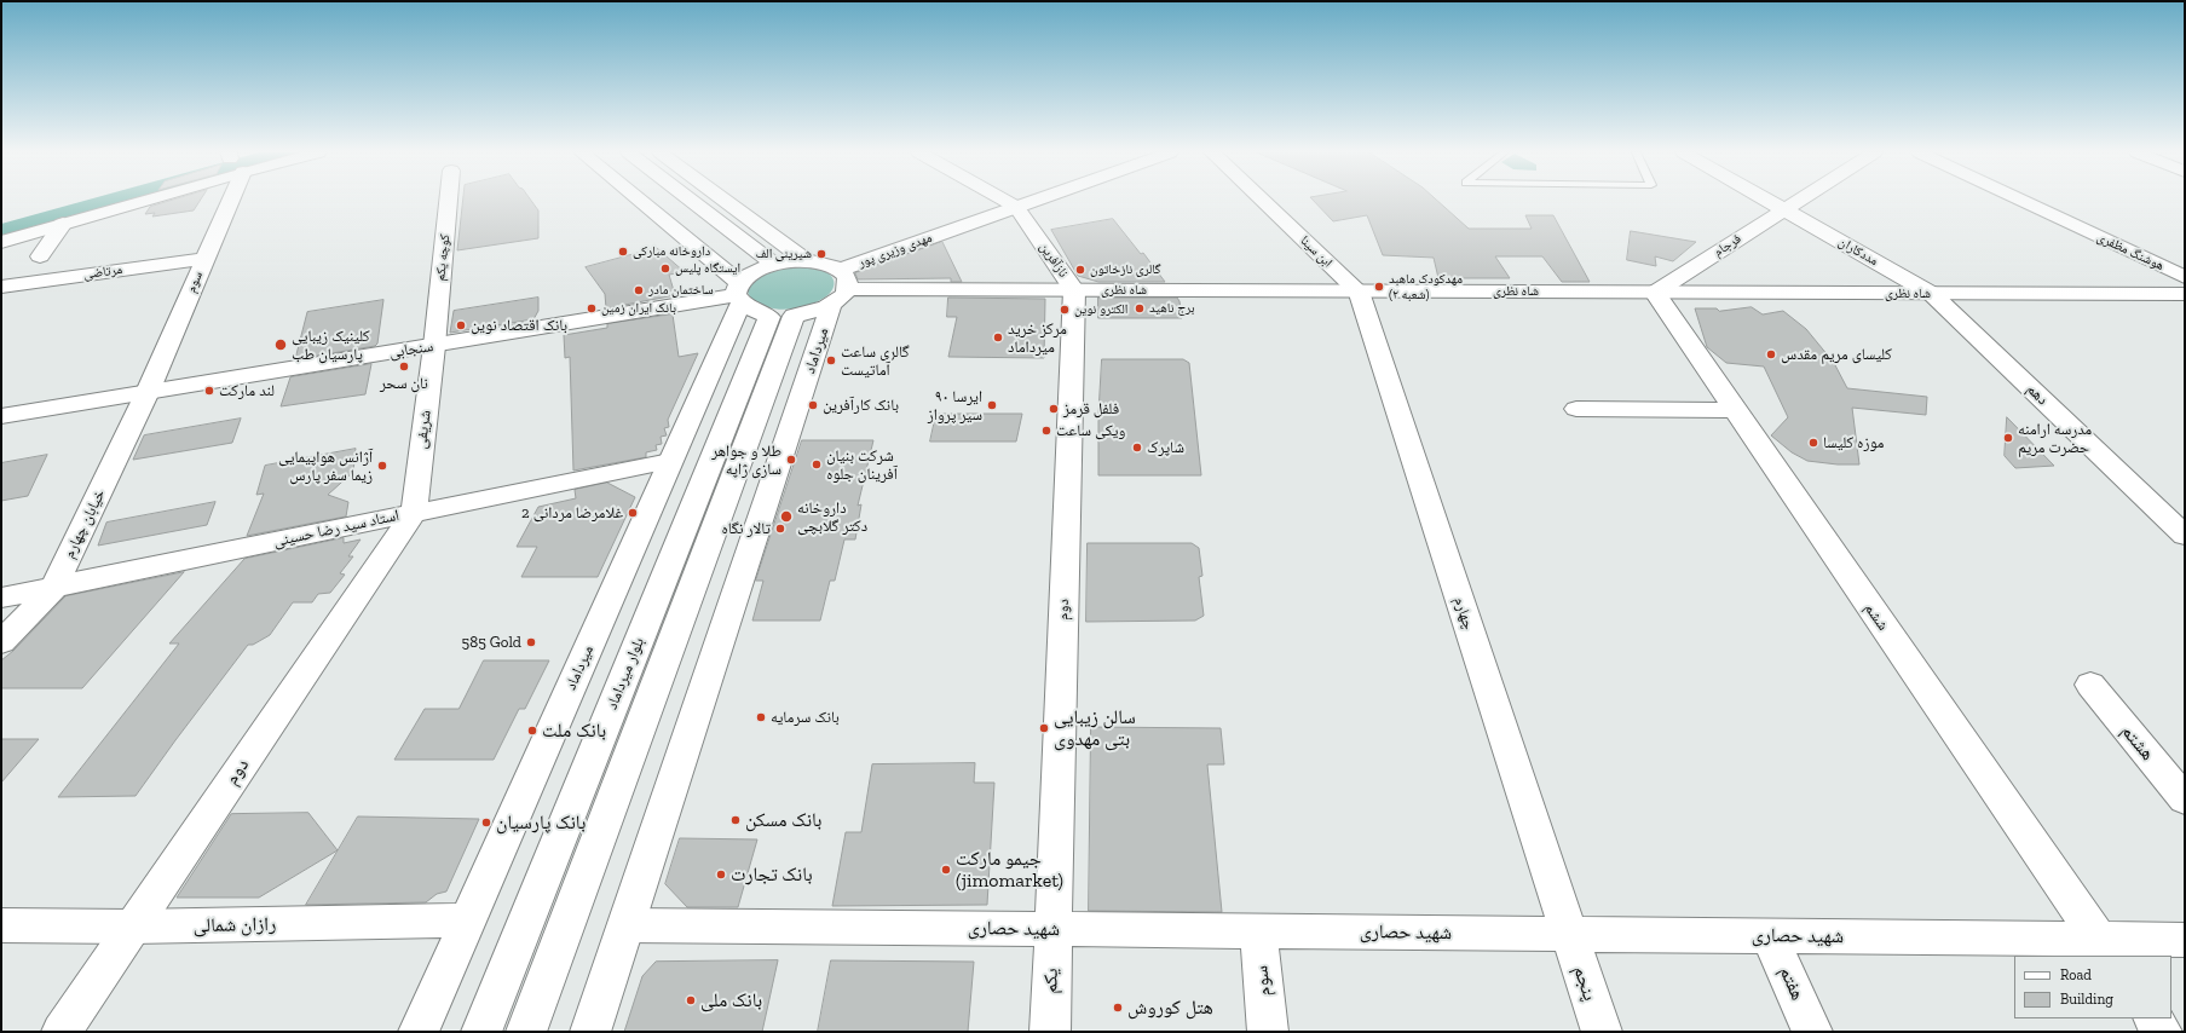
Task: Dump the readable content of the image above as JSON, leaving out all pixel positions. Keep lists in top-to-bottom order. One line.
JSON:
{"streets":{"street":["فرجام","مهدی وزیری پور","ابن سینا","مددکاران","هوشنگ مظفری","کوچه یکم","نازآفرین","مرتاضی","سوم","شاه نظری","سنجابی","میرداماد","دهم","شریفی","خیابان چهارم","استاد سید رضا حسینی","دوم","چهارم","ششم","بلوار میرداماد","هشتم","رازان شمالی","شهید حصاری","یکم","پنجم","هفتم"]},"crossings":[["فرجام","مددکاران"],["فرجام","شاه نظری"],["فرجام","ششم"],["مهدی وزیری پور","نازآفرین"],["مهدی وزیری پور","شاه نظری"],["مهدی وزیری پور","میرداماد"],["مهدی وزیری پور","بلوار میرداماد"],["ابن سینا","شاه نظری"],["ابن سینا","چهارم"],["مددکاران","شاه نظری"],["مددکاران","دهم"],["کوچه یکم","سنجابی"],["کوچه یکم","شریفی"],["نازآفرین","شاه نظری"],["نازآفرین","دوم"],["مرتاضی","سوم"],["سوم","سنجابی"],["سوم","خیابان چهارم"],["سوم","شهید حصاری"],["شاه نظری","میرداماد"],["شاه نظری","دهم"],["شاه نظری","دوم"],["شاه نظری","چهارم"],["شاه نظری","ششم"],["سنجابی","میرداماد"],["سنجابی","شریفی"],["سنجابی","خیابان چهارم"],["میرداماد","استاد سید رضا حسینی"],["میرداماد","رازان شمالی"],["میرداماد","شهید حصاری"],["شریفی","استاد سید رضا حسینی"],["شریفی","دوم"],["خیابان چهارم","استاد سید رضا حسینی"],["استاد سید رضا حسینی","دوم"],["دوم","رازان شمالی"],["دوم","شهید حصاری"],["دوم","یکم"],["چهارم","شهید حصاری"],["چهارم","پنجم"],["ششم","شهید حصاری"],["شهید حصاری","یکم"],["شهید حصاری","پنجم"],["شهید حصاری","هفتم"]],"places":["داروخانه مبارکی","شیرینی الف","ایستگاه پلیس","گالری نازخاتون","مهدکودک ماهبد (شعبه ۲)","ساختمان مادر","بانک ایران زمین","برج ناهید","الکترو نوین","بانک اقتصاد نوین","مرکز خرید میرداماد","کلینیک زیبایی پارسیان طب","کلیسای مریم مقدس","گالری ساعت آماتیست","نان سحر","لند مارکت","بانک کارآفرین","ایرسا ۹۰ سیر پرواز","فلفل قرمز","ویکی ساعت","مدرسه ارامنه حضرت مریم","موزه کلیسا","شاپرک","طلا و جواهر سازی ژاپه","شرکت بنیان آفرینان جلوه","آژانس هواپیمایی زیما سفر پارس","غلامرضا مردانی 2","داروخانه دکتر گلابچی","تالار نگاه","585 Gold","بانک سرمایه","سالن زیبایی بتی مهدوی","بانک ملت","بانک مسکن","بانک پارسیان","جیمو مارکت (jimomarket)","بانک تجارت","بانک ملی","هتل کوروش"],"legend":["Road","Building"]}
